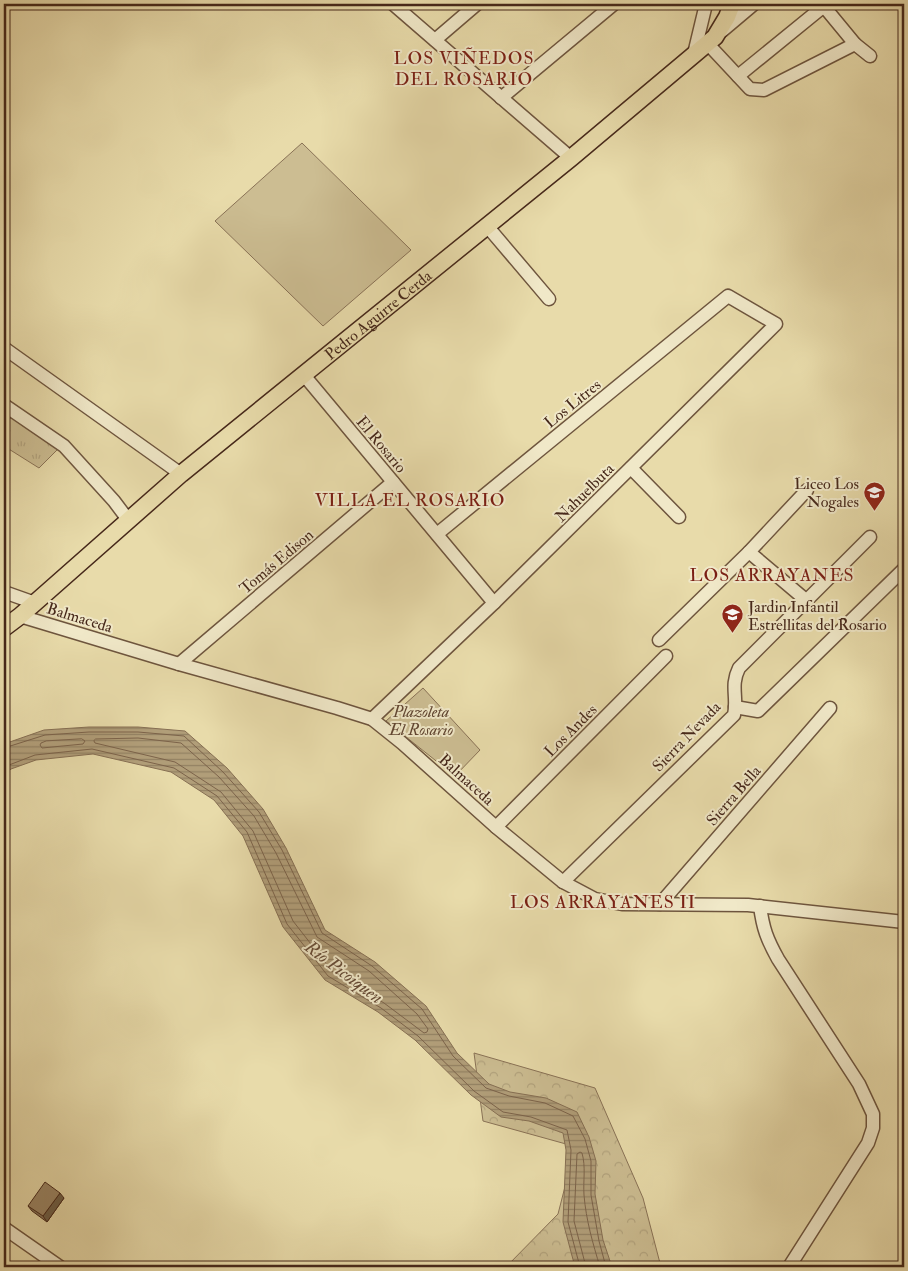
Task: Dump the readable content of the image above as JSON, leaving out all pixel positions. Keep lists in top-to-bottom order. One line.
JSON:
{"streets":{"main road":["Pedro Aguirre Cerda"],"street":["Los Litres","El Rosario","Nahuelbuta","Tomás Edison","Balmaceda","Los Andes","Sierra Nevada","Sierra Bella"]},"crossings":[["Pedro Aguirre Cerda","El Rosario"],["Pedro Aguirre Cerda","Balmaceda"],["Los Litres","El Rosario"],["Los Litres","Nahuelbuta"],["El Rosario","Nahuelbuta"],["El Rosario","Tomás Edison"],["Nahuelbuta","Balmaceda"],["Tomás Edison","Balmaceda"],["Balmaceda","Los Andes"],["Balmaceda","Sierra Nevada"],["Balmaceda","Sierra Bella"]],"districts":["LOS VIÑEDOS DEL ROSARIO","VILLA EL ROSARIO","LOS ARRAYANES","LOS ARRAYANES II"],"water":["Río Picoiquen"],"parks":["Plazoleta El Rosario"],"places":{"school or university":["Liceo Los Nogales","Jardin Infantil Estrellitas del Rosario"]}}
